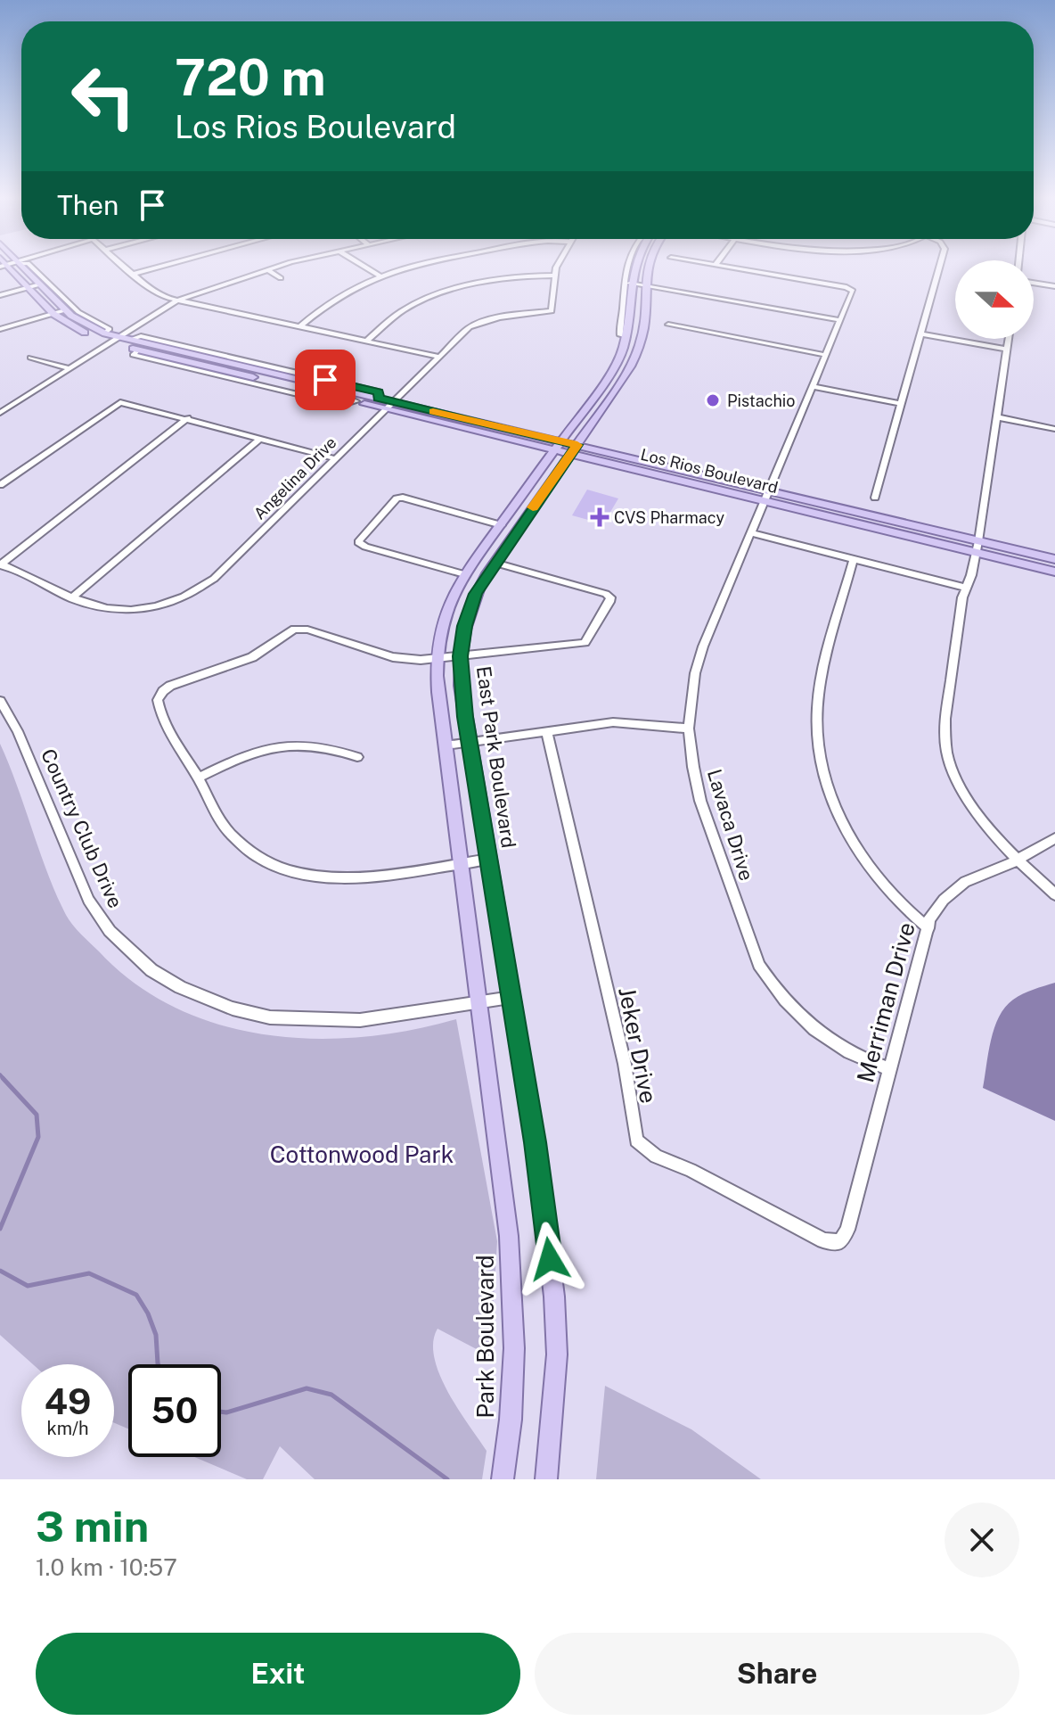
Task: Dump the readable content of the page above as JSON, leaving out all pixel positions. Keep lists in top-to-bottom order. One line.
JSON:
{"streets":{"main road":["Los Rios Boulevard","East Park Boulevard","Park Boulevard"],"street":["Angelina Drive","Lavaca Drive","Country Club Drive","Merriman Drive","Jeker Drive"]},"crossings":[["Los Rios Boulevard","Angelina Drive"],["Los Rios Boulevard","East Park Boulevard"],["Los Rios Boulevard","Lavaca Drive"],["East Park Boulevard","Country Club Drive"],["Lavaca Drive","Merriman Drive"],["Country Club Drive","Park Boulevard"],["Merriman Drive","Jeker Drive"]],"parks":["Cottonwood Park"],"places":{"other":["Pistachio"],"health":["CVS Pharmacy"]},"north":"right","page":{"turn":["720 m","Los Rios Boulevard"],"then":"Then","speed":"49 km/h","limit":"50","heading":["3 min","1.0 km · 10:57"],"buttons":["Exit","Share"]}}
